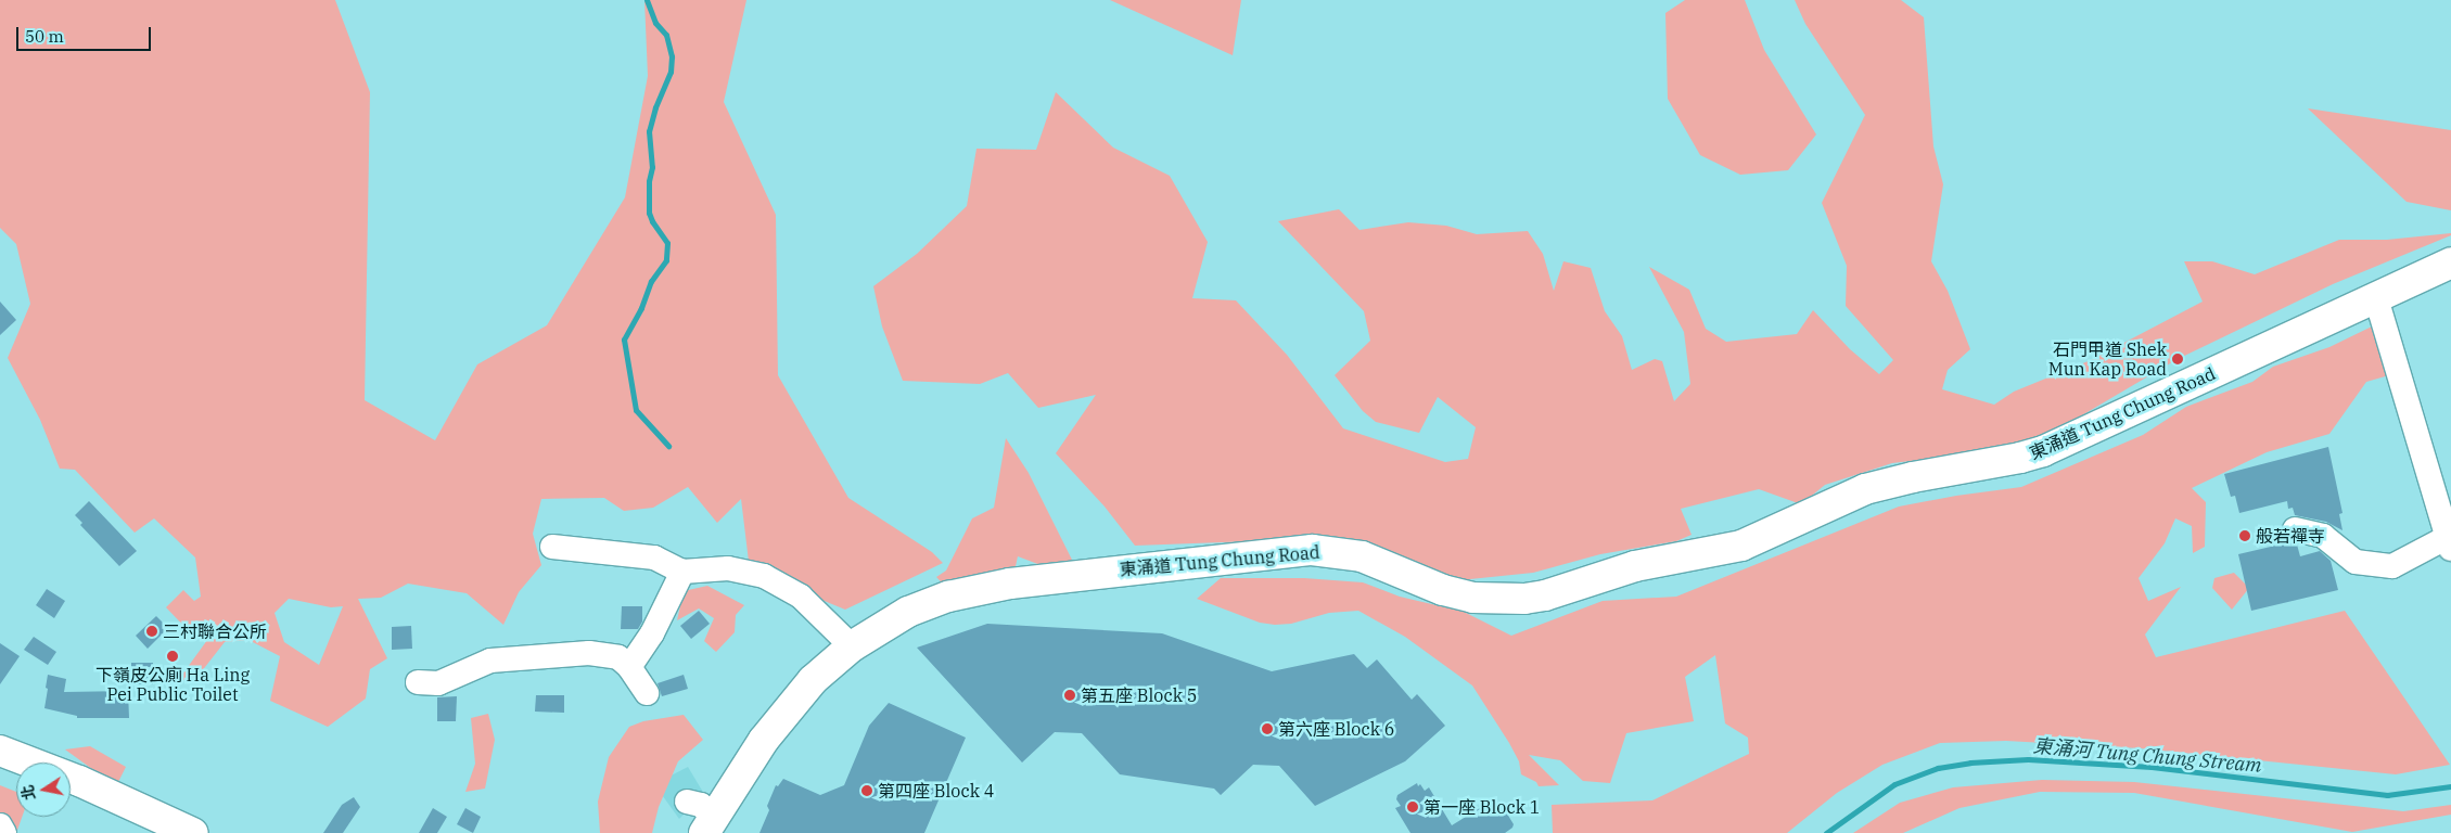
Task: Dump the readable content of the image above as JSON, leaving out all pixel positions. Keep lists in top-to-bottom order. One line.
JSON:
{"streets":{"main road":["東涌道 Tung Chung Road"]},"water":["東涌河 Tung Chung Stream"],"places":["石門甲道 Shek Mun Kap Road","般若禪寺","三村聯合公所","下嶺皮公廁 Ha Ling Pei Public Toilet","第五座 Block 5","第六座 Block 6","第四座 Block 4","第一座 Block 1"],"scale_bar":"50 m","north":"left"}
